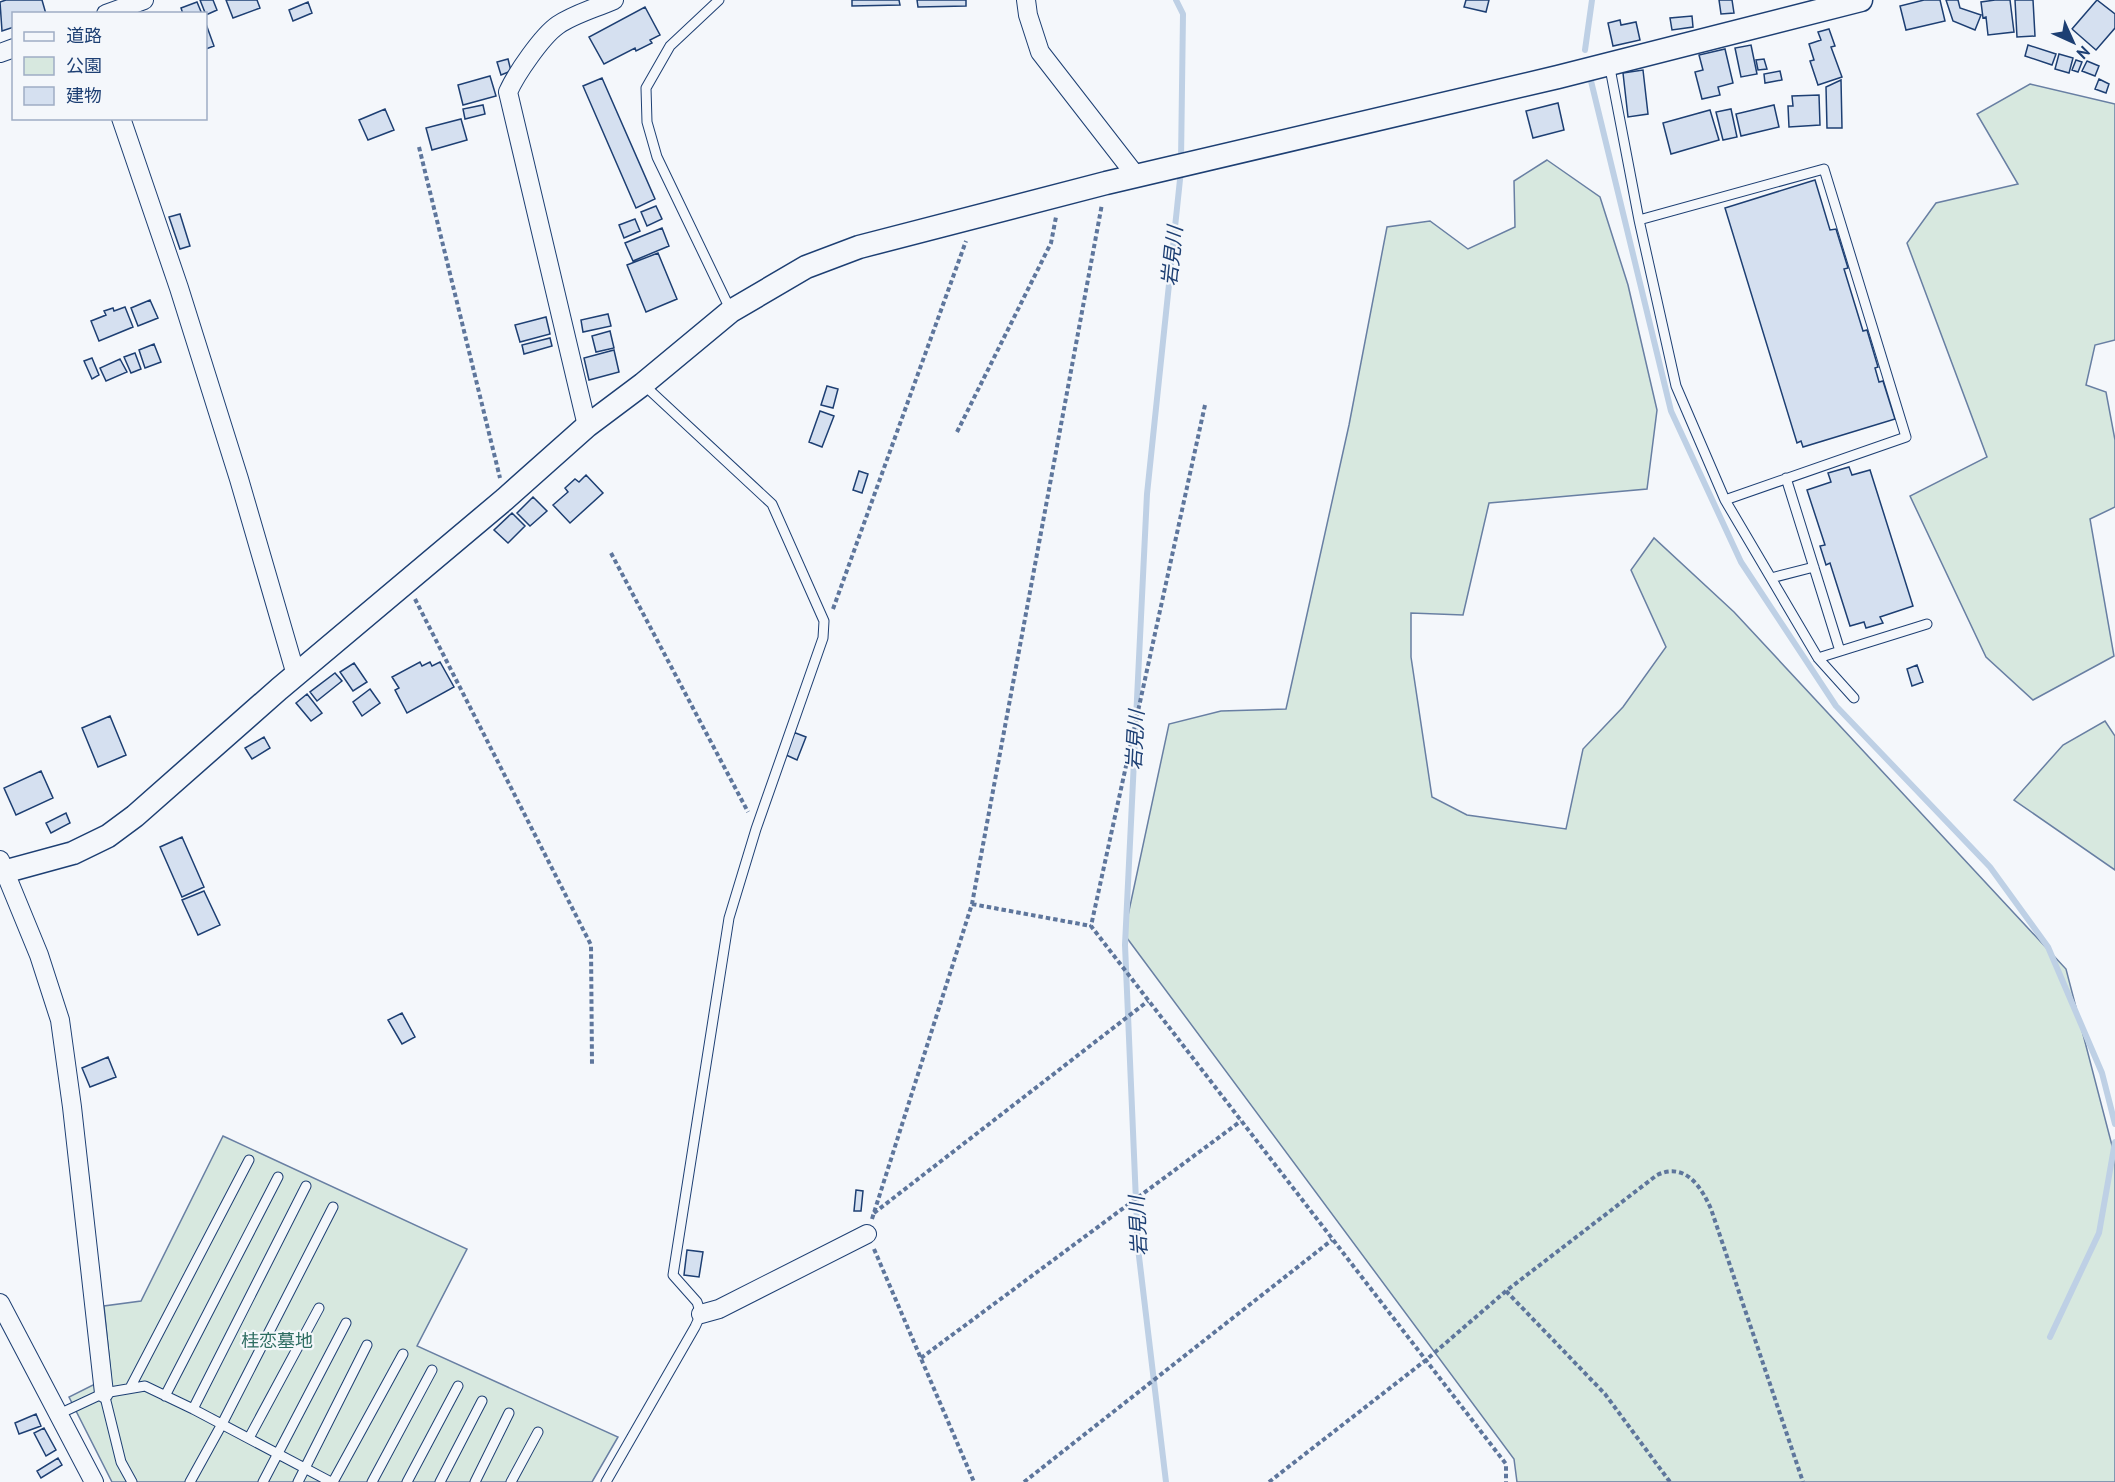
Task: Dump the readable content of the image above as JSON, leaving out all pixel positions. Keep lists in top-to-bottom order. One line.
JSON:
{"water":["岩見川"],"parks":["桂恋墓地"],"legend":["道路","公園","建物"],"north":"bottom right"}
